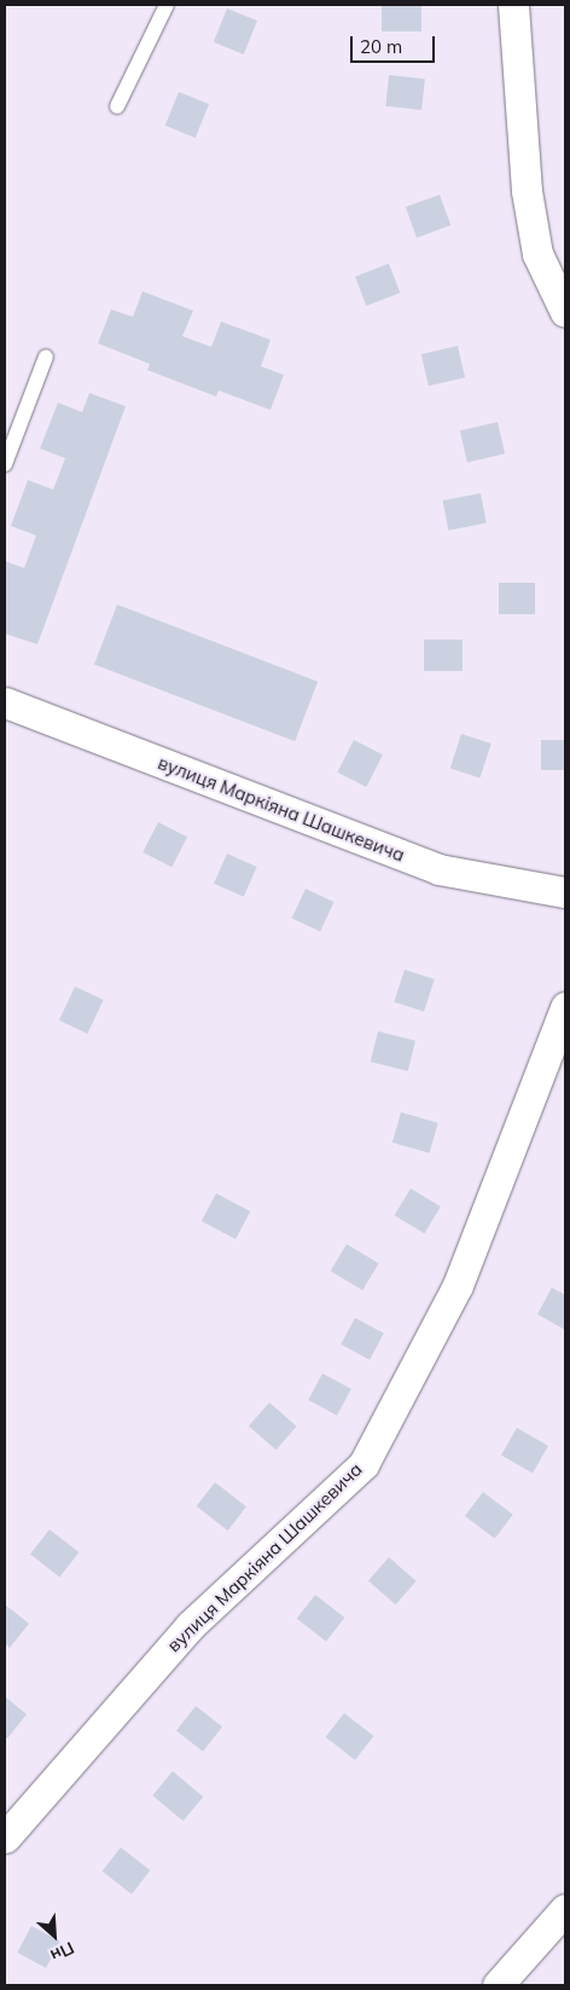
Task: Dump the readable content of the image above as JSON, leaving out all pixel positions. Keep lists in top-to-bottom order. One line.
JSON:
{"streets":{"street":["вулиця Маркіяна Шашкевича"]},"scale_bar":"20 m","north":"bottom right"}
